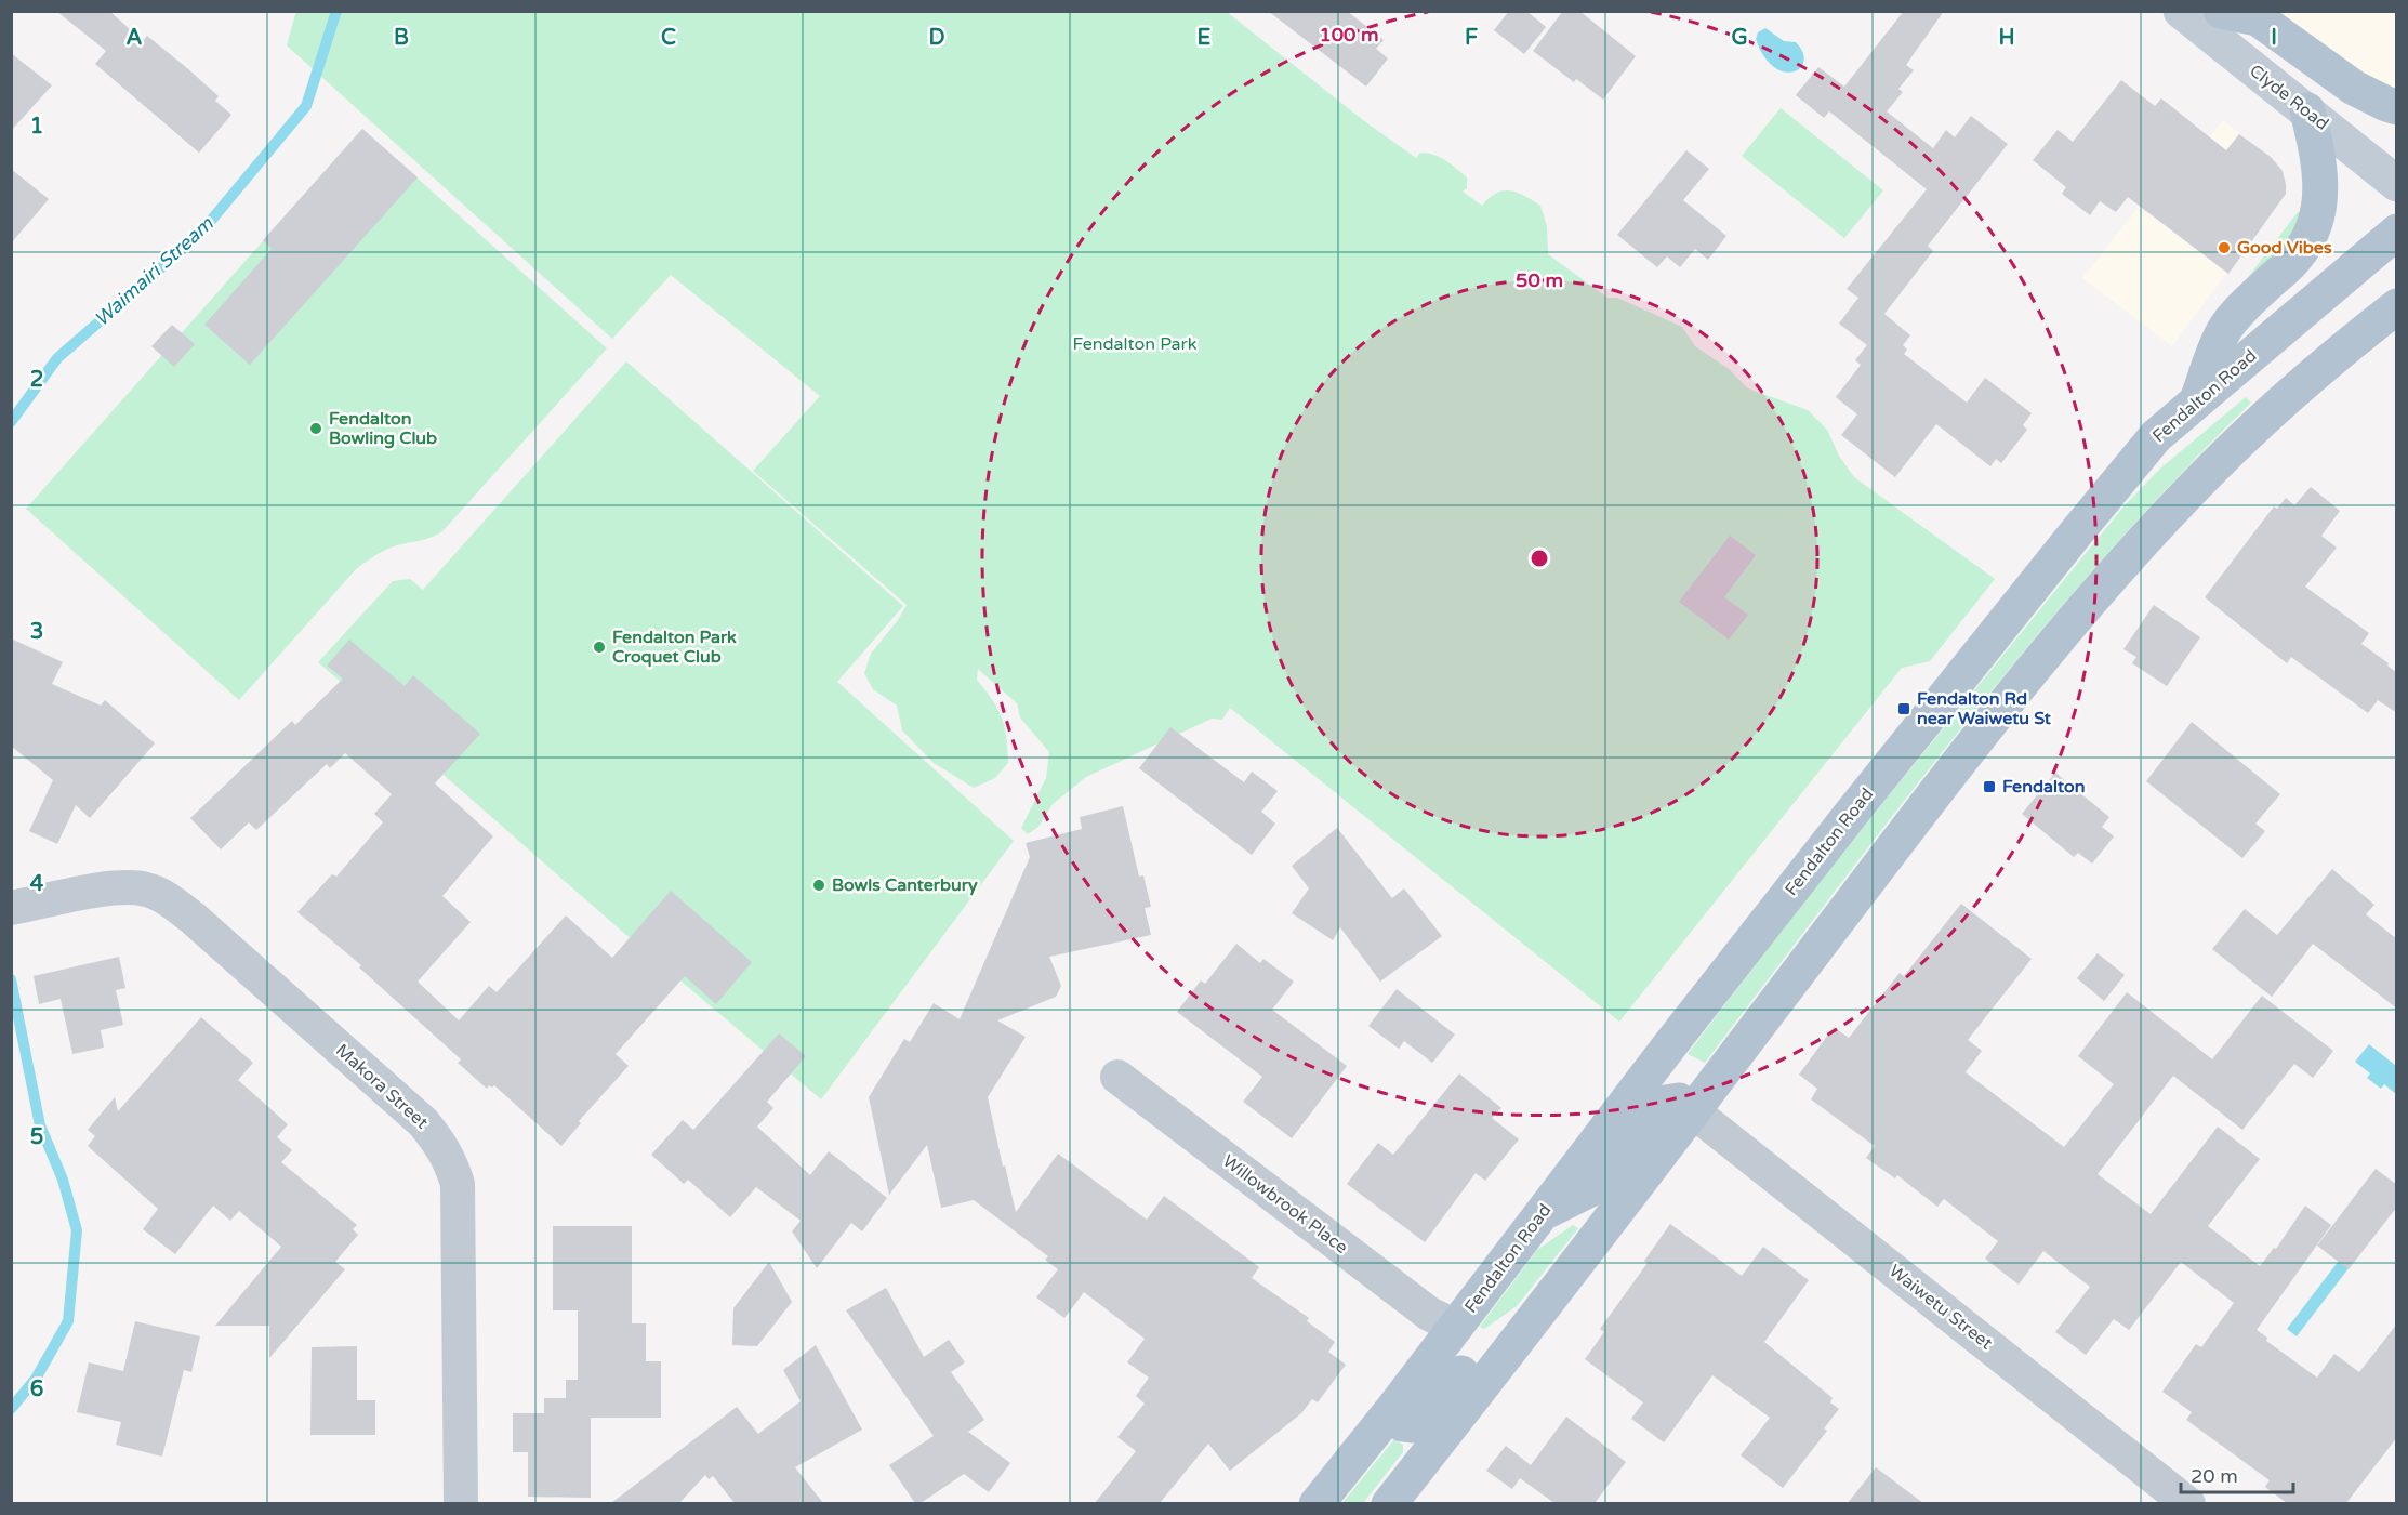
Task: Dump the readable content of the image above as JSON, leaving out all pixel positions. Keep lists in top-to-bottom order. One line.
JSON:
{"streets":{"main road":["Fendalton Road"],"street":["Clyde Road","Makora Street","Willowbrook Place","Waiwetu Street"]},"crossings":[["Fendalton Road","Willowbrook Place"]],"water":["Waimairi Stream"],"parks":["Fendalton Park"],"places":{"other":["Good Vibes","Fendalton Bowling Club","Fendalton Park Croquet Club","Bowls Canterbury"],"transit":["Fendalton Rd near Waiwetu St","Fendalton"]},"scale_bar":"20 m","grid":{"columns":["A","B","C","D","E","F","G","H","I"],"rows":["1","2","3","4","5","6"]},"rings":["100 m","50 m"]}
